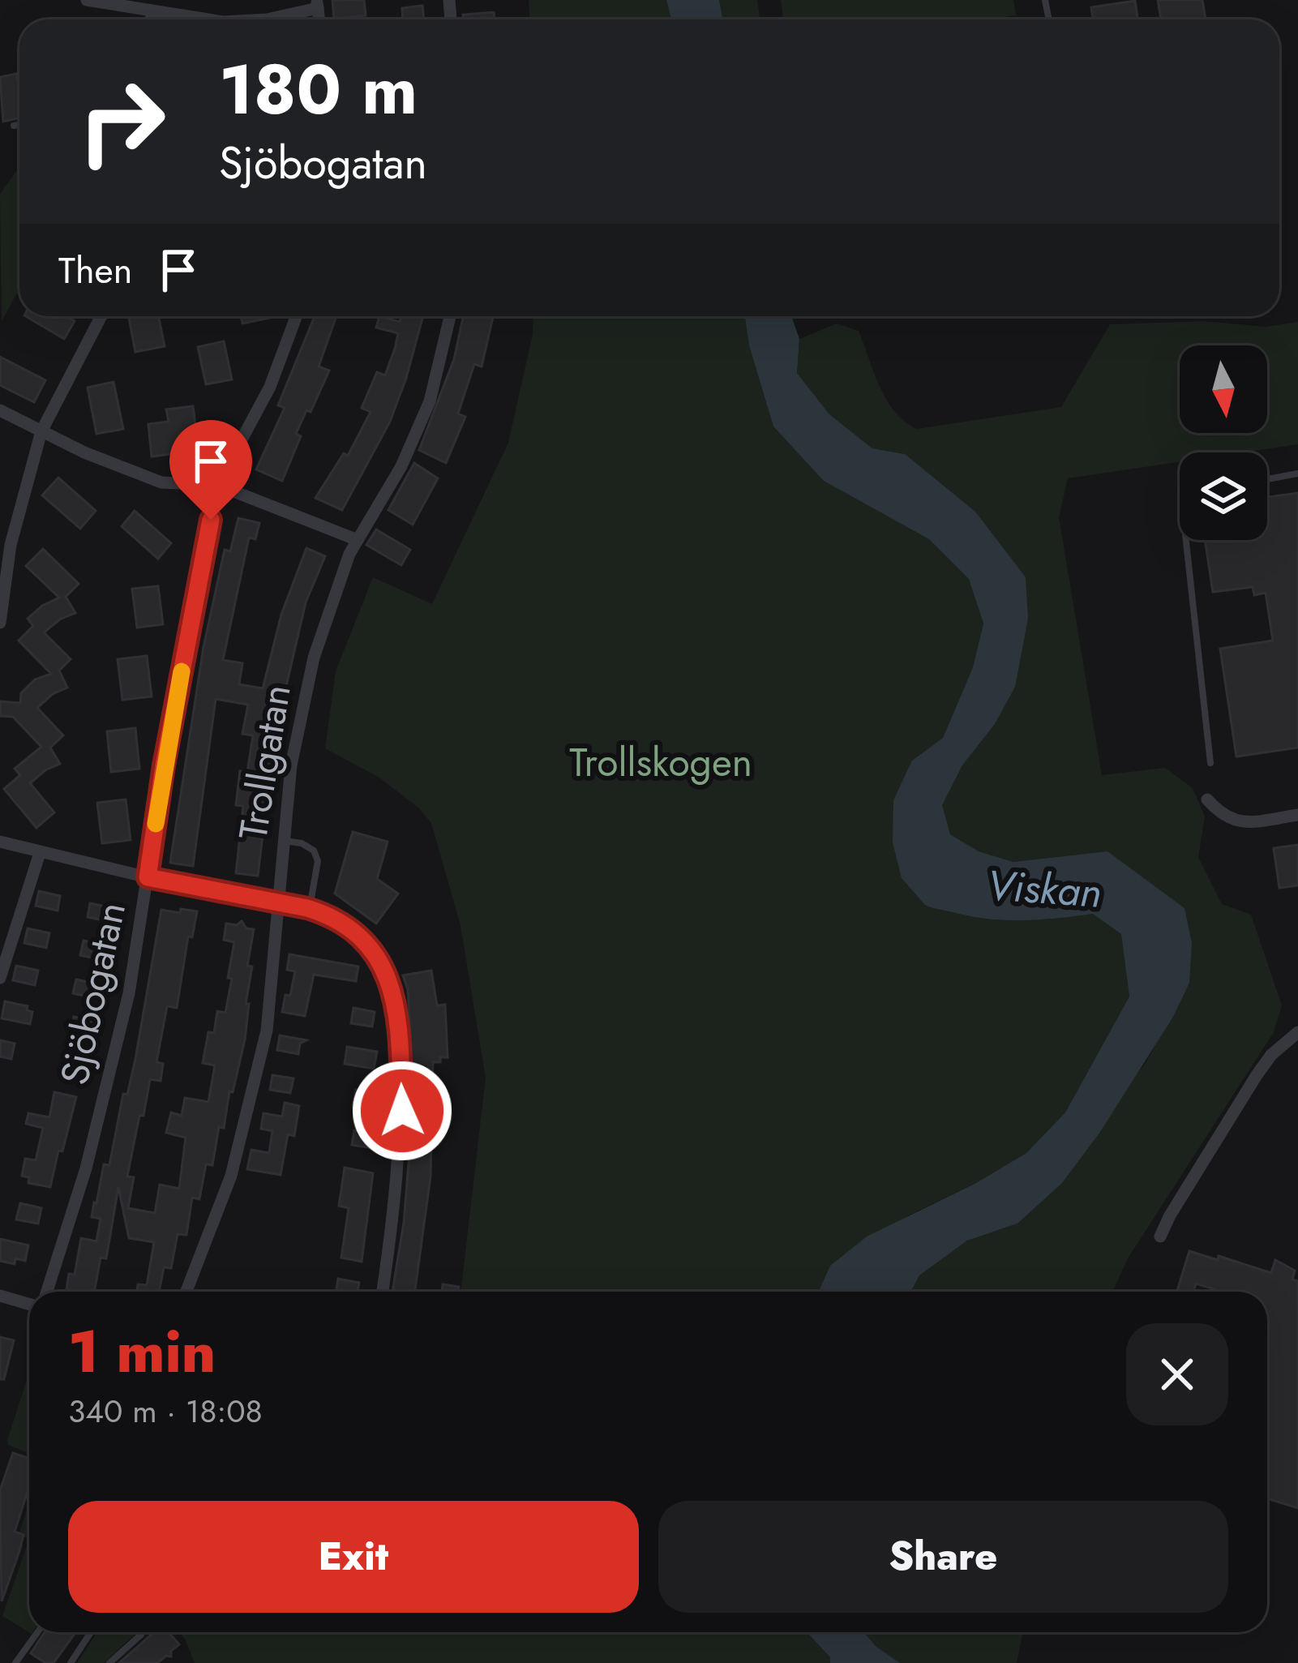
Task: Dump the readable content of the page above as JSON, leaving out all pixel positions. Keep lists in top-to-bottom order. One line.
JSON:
{"streets":{"street":["Trollgatan","Sjöbogatan"]},"water":["Viskan"],"parks":["Trollskogen"],"north":"bottom","page":{"turn":["180 m","Sjöbogatan"],"then":"Then","heading":["1 min","340 m · 18:08"],"buttons":["Exit","Share"]}}
